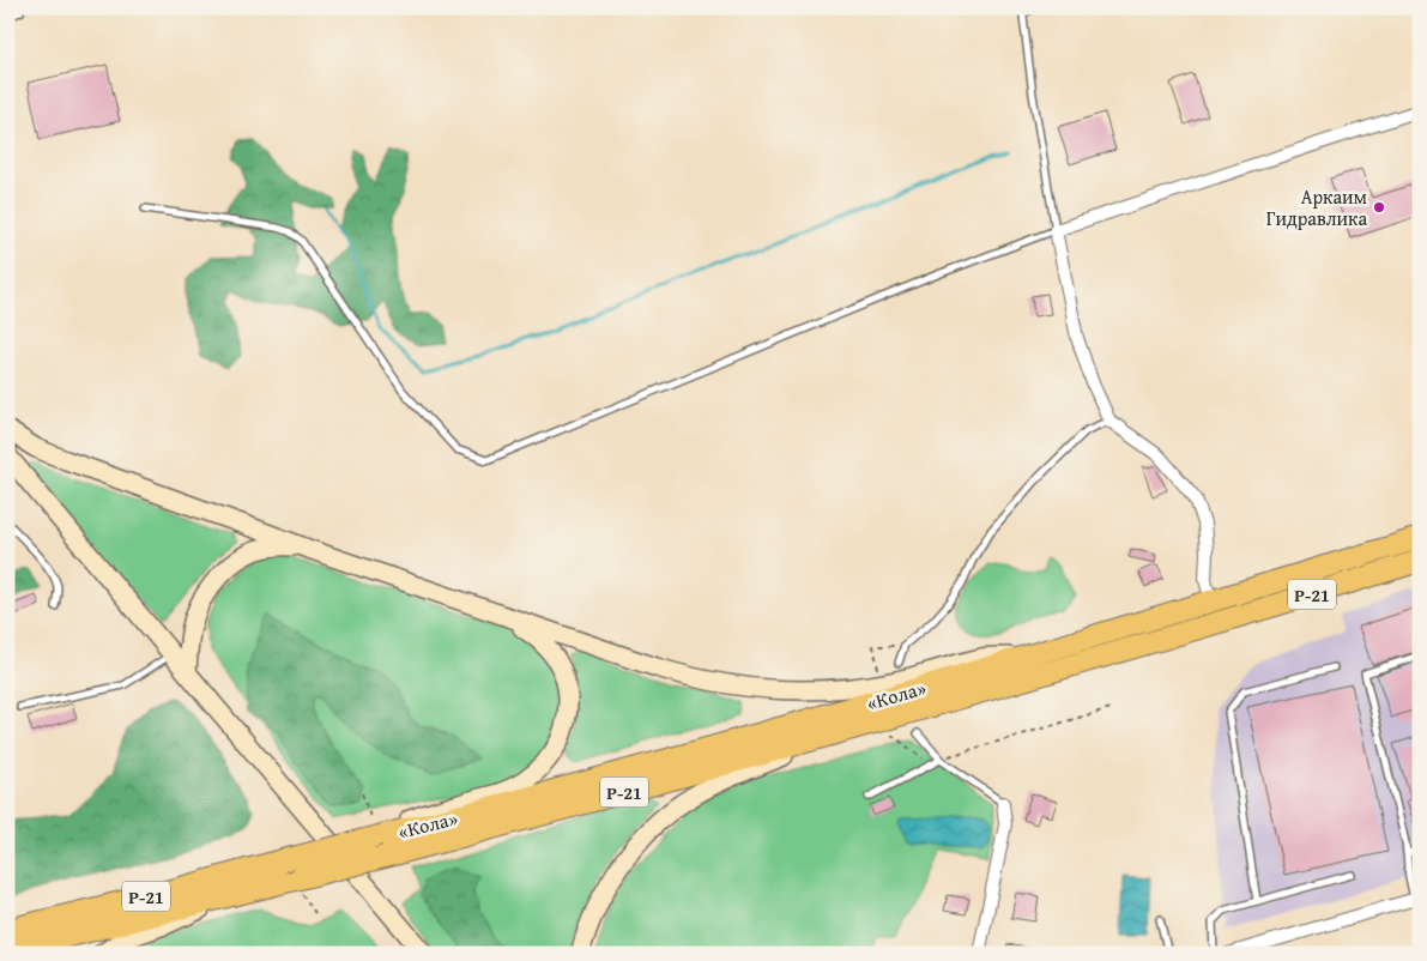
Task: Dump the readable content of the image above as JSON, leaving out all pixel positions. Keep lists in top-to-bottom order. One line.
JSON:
{"streets":{"highway":["Р-21","«Кола»"]},"crossings":[["Р-21","«Кола»"]],"places":["Аркаим Гидравлика"]}
